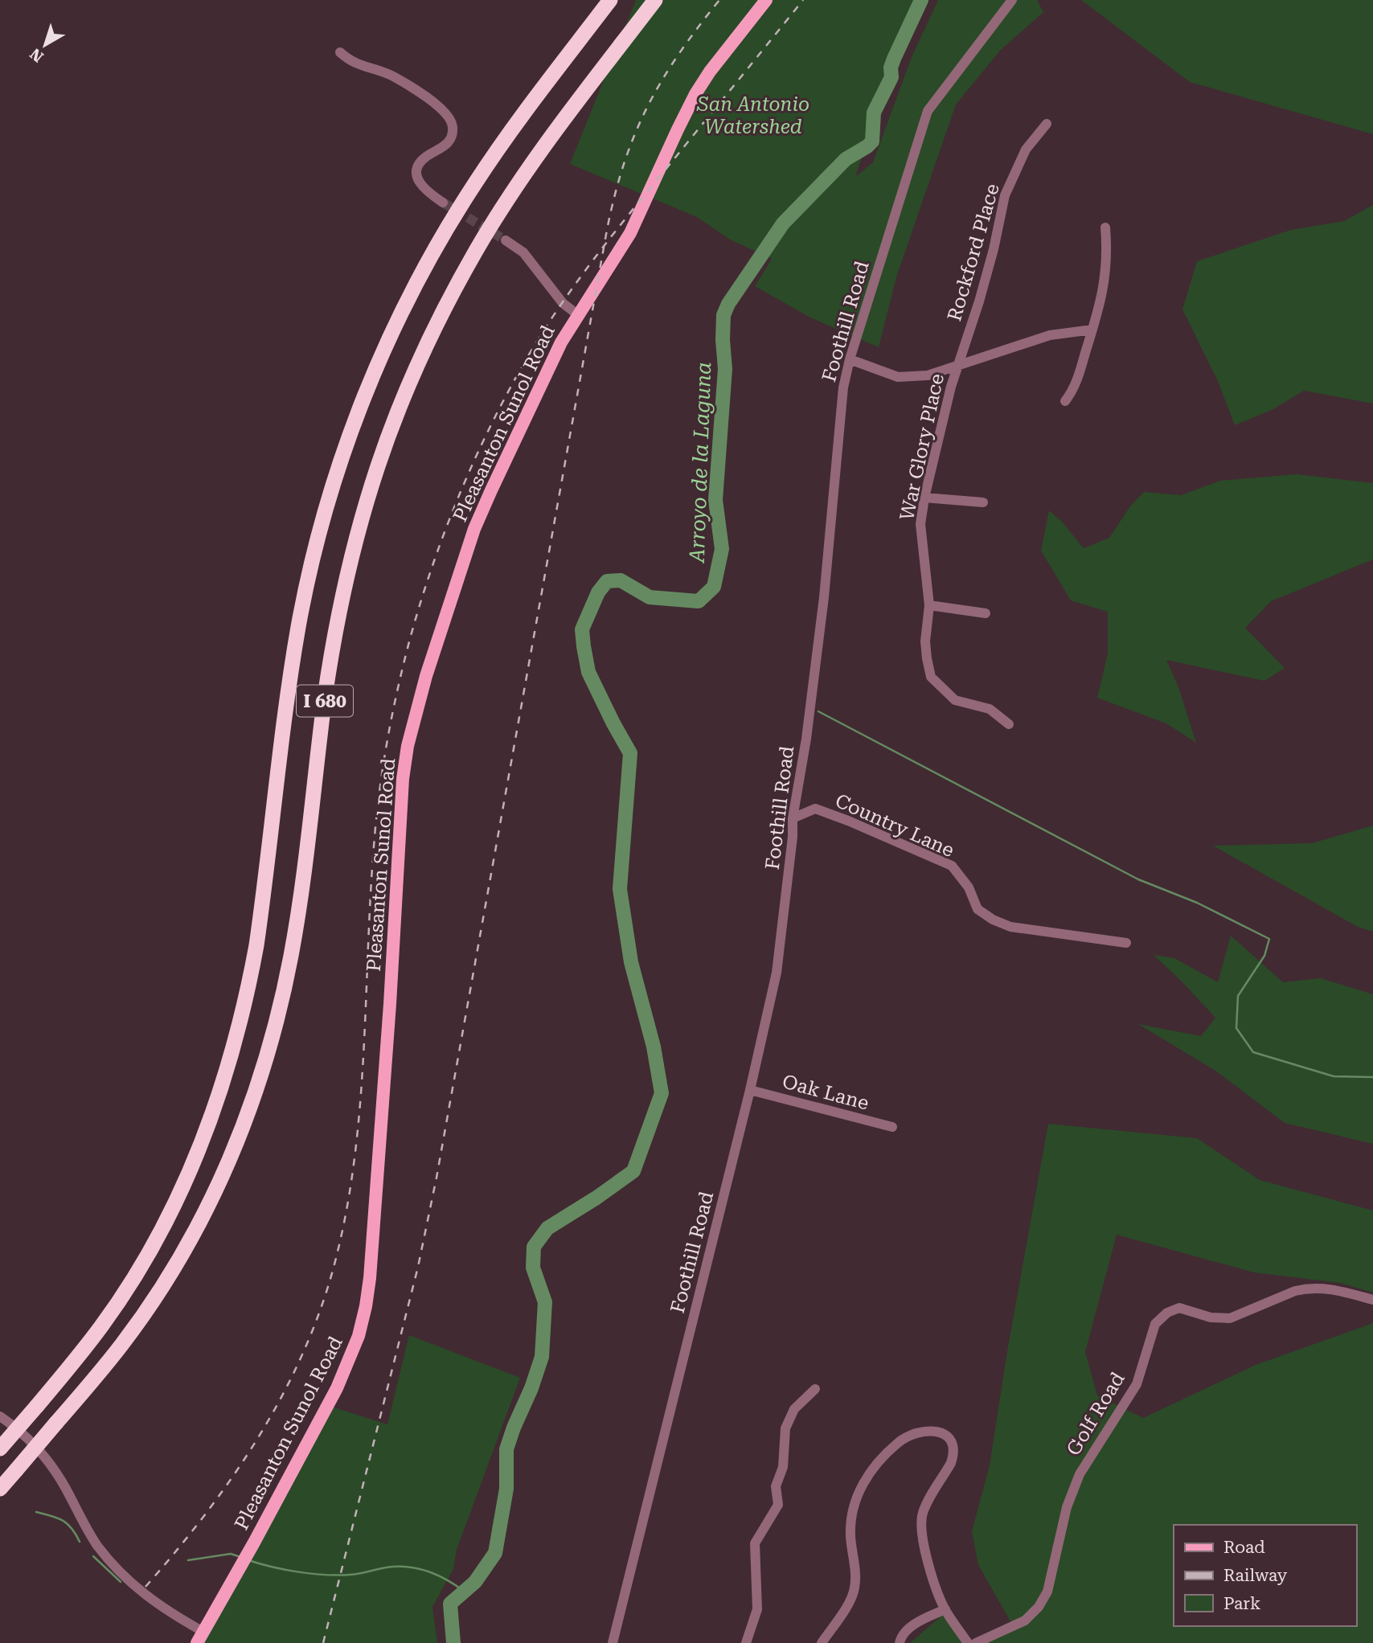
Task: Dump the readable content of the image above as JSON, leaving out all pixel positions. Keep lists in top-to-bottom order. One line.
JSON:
{"streets":{"highway":["I 680"],"main road":["Pleasanton Sunol Road"],"street":["Rockford Place","Foothill Road","War Glory Place","Country Lane","Oak Lane","Golf Road"]},"crossings":[["Rockford Place","War Glory Place"],["Foothill Road","Country Lane"],["Foothill Road","Oak Lane"]],"water":["Arroyo de la Laguna"],"parks":["San Antonio Watershed"],"legend":["Road","Railway","Park"],"north":"bottom left"}
